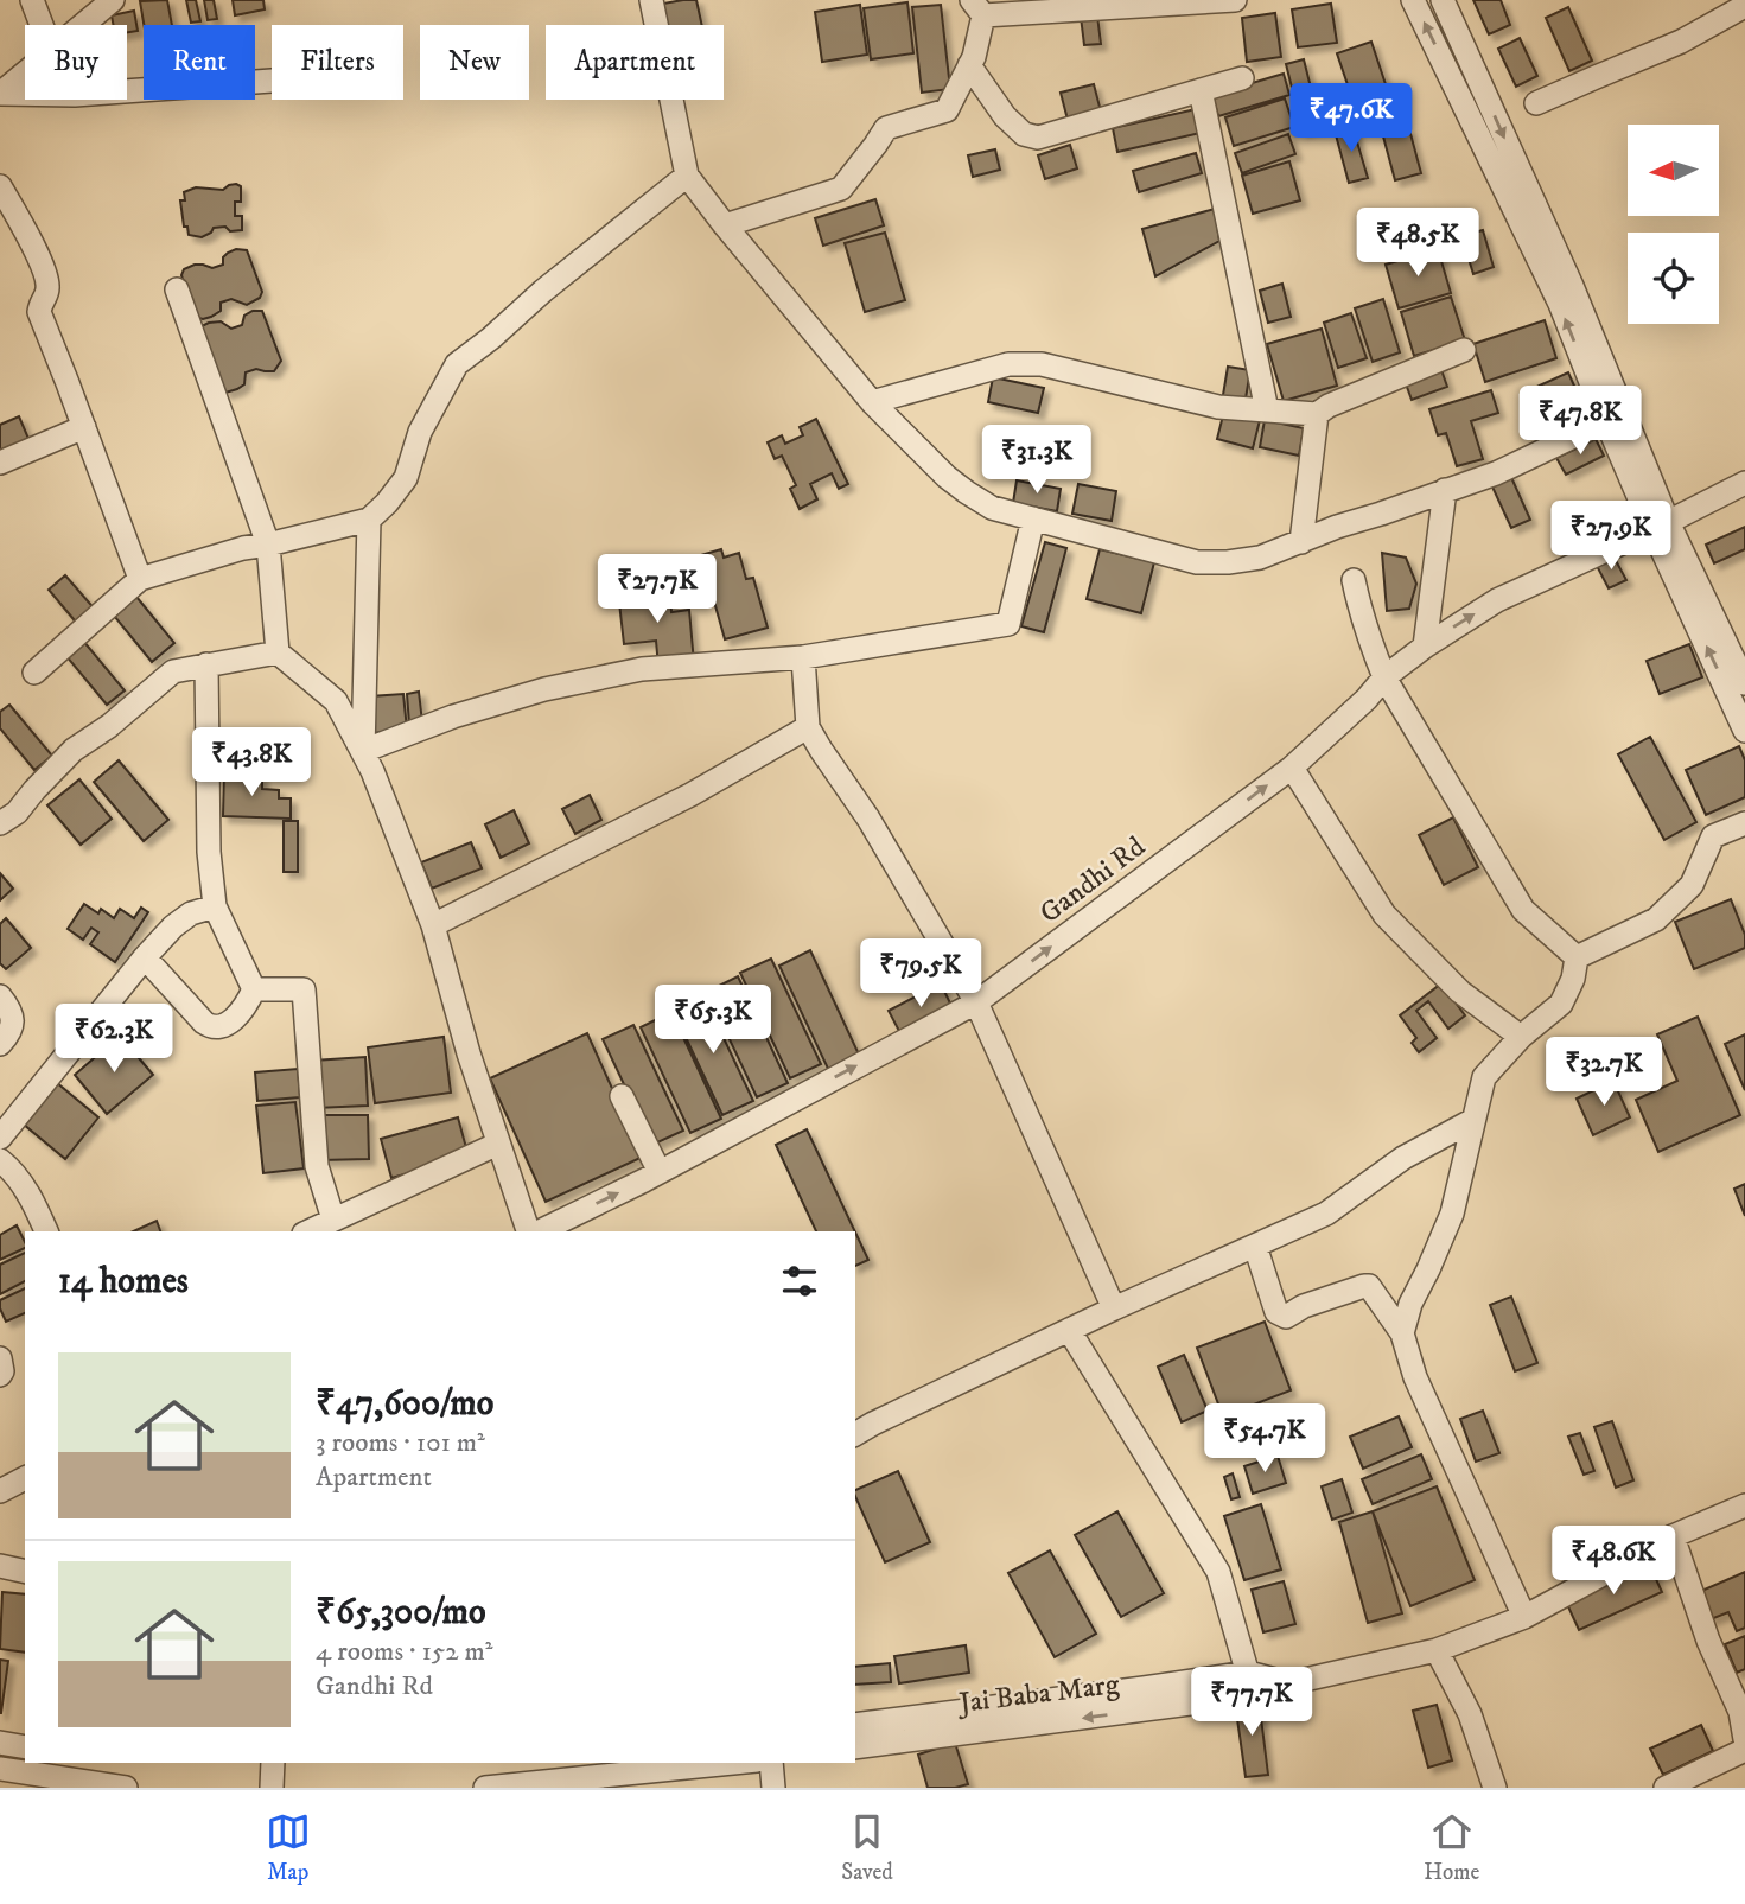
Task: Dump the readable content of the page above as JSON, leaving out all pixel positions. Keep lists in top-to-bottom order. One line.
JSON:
{"streets":{"street":["Gandhi Rd","Jai Baba Marg"]},"one_way":["Gandhi Rd"],"north":"left","page":{"chip":["Buy","Rent","Filters","New","Apartment"],"price":["₹47.6K","₹48.5K","₹47.8K","₹31.3K","₹27.9K","₹27.7K","₹43.8K","₹79.5K","₹65.3K","₹62.3K","₹32.7K","₹54.7K","₹48.6K","₹77.7K"],"heading":"14 homes","list":[{"name":"₹47,600/mo","note":"3 rooms · 101 m² · Apartment"},{"name":"₹65,300/mo","note":"4 rooms · 152 m² · Gandhi Rd"}],"tabs":["Map","Saved","Home"]}}
